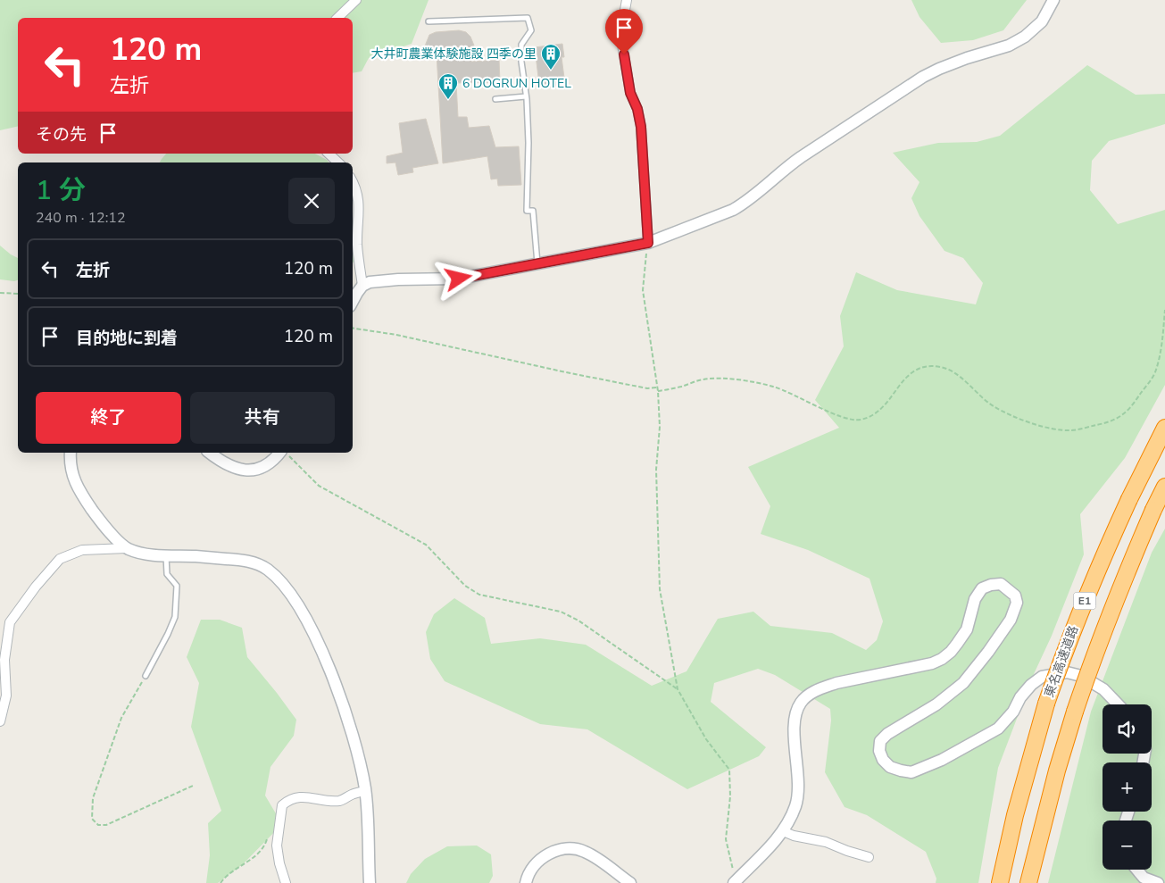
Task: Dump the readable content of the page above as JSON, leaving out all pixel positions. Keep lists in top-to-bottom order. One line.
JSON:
{"streets":{"highway":["E1","東名高速道路"]},"places":{"building":["大井町農業体験施設 四季の里","6 DOGRUN HOTEL"]},"page":{"turn":["120 m","左折"],"then":"その先","heading":["1 分","240 m · 12:12"],"list":[{"name":"左折","value":"120 m"},{"name":"目的地に到着","value":"120 m"}],"buttons":["終了","共有"],"map_buttons":["+","−"]}}
